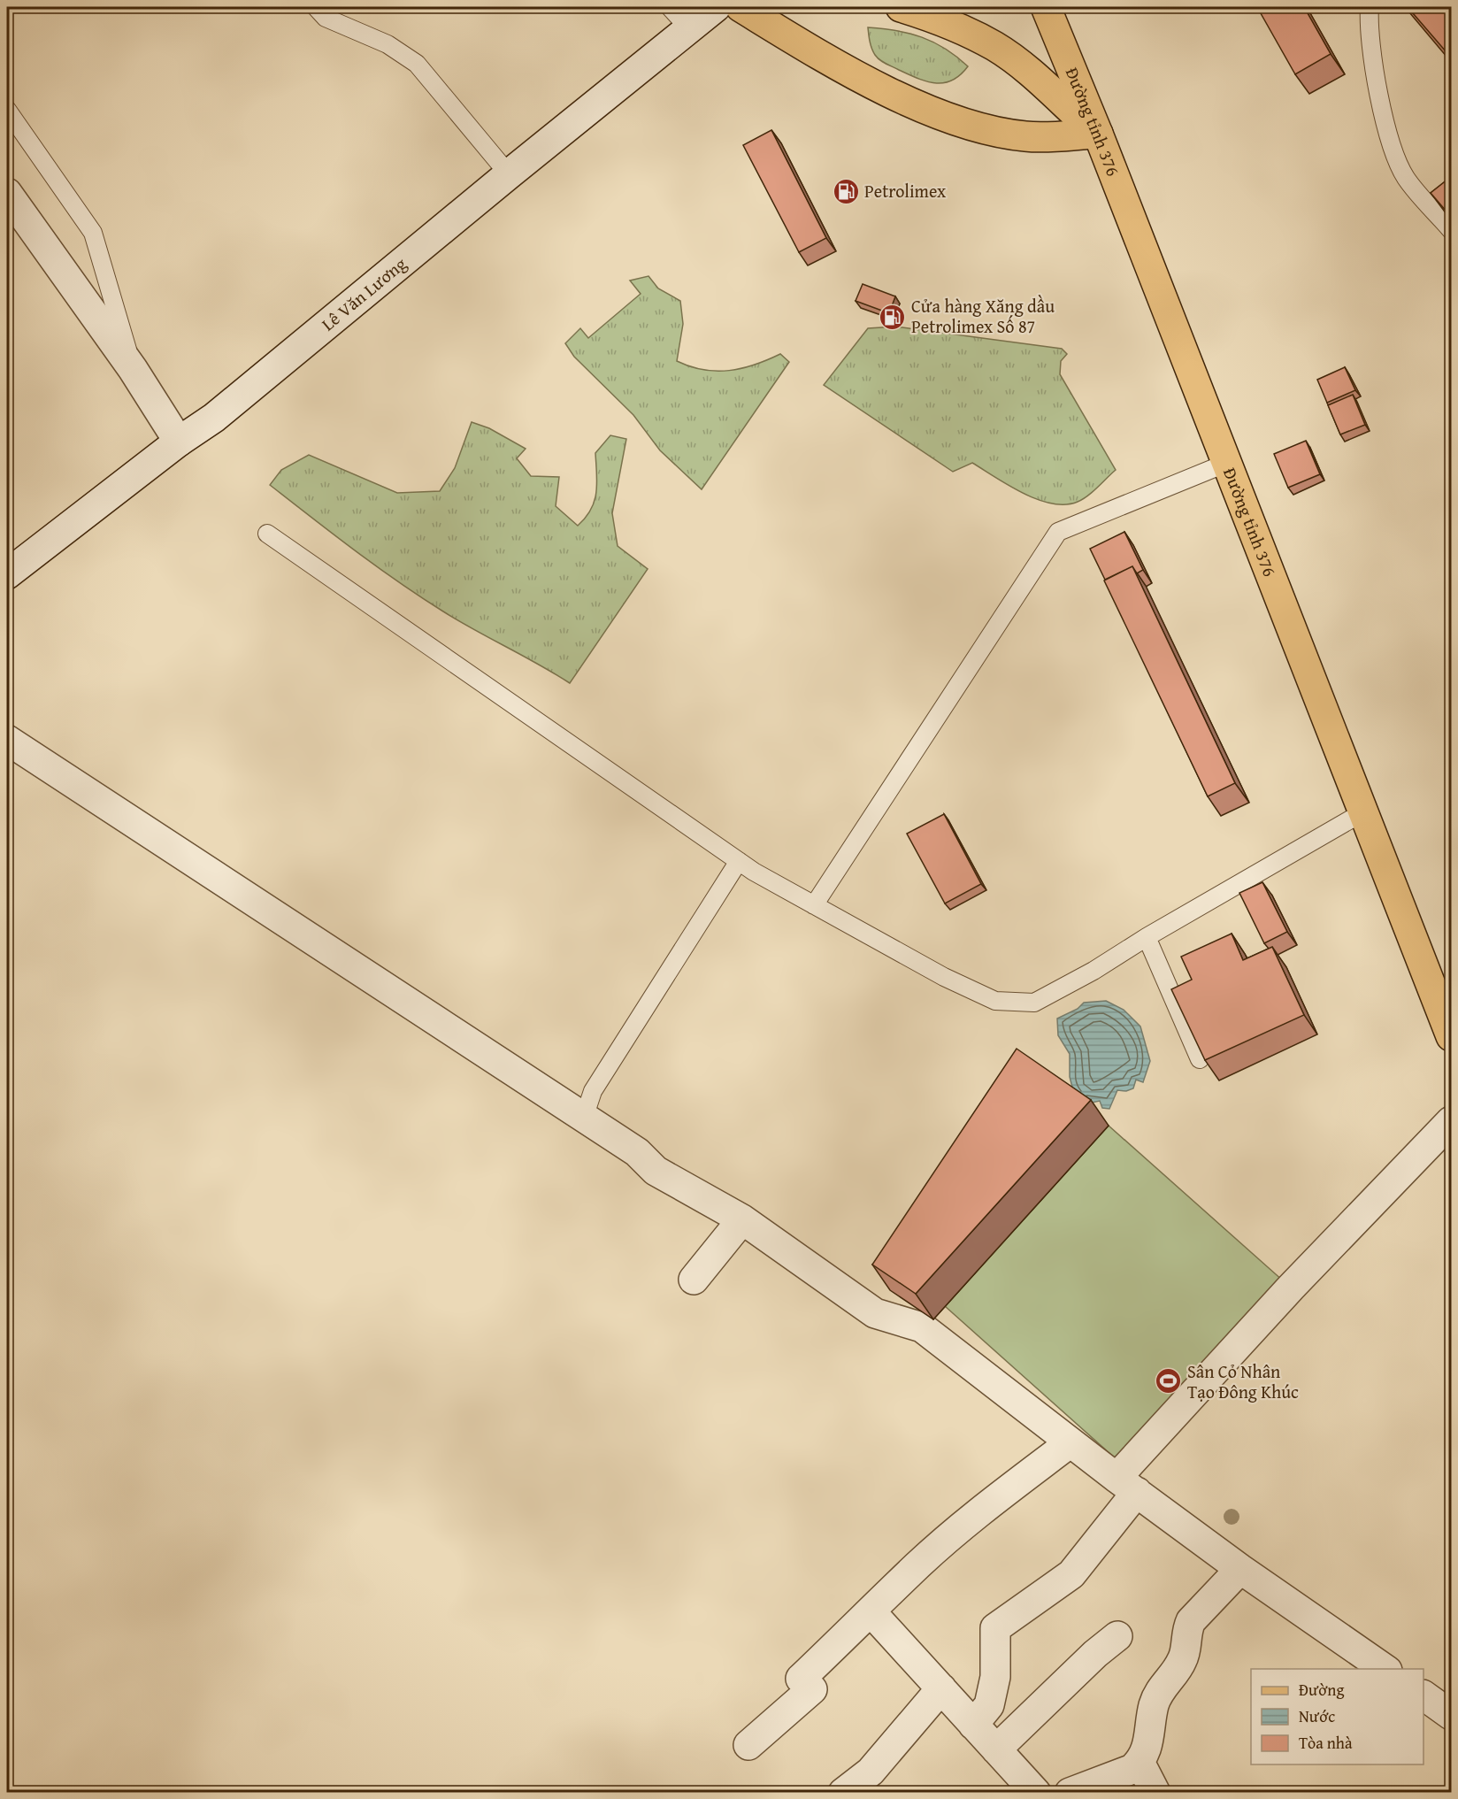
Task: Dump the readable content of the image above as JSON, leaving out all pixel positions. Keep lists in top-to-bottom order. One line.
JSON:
{"streets":{"main road":["Đường tỉnh 376"],"street":["Lê Văn Lương"]},"places":{"fuel station":["Petrolimex","Cửa hàng Xăng dầu Petrolimex Số 87"],"sports":["Sân Cỏ Nhân Tạo Đông Khúc"]},"legend":["Đường","Nước","Tòa nhà"]}
